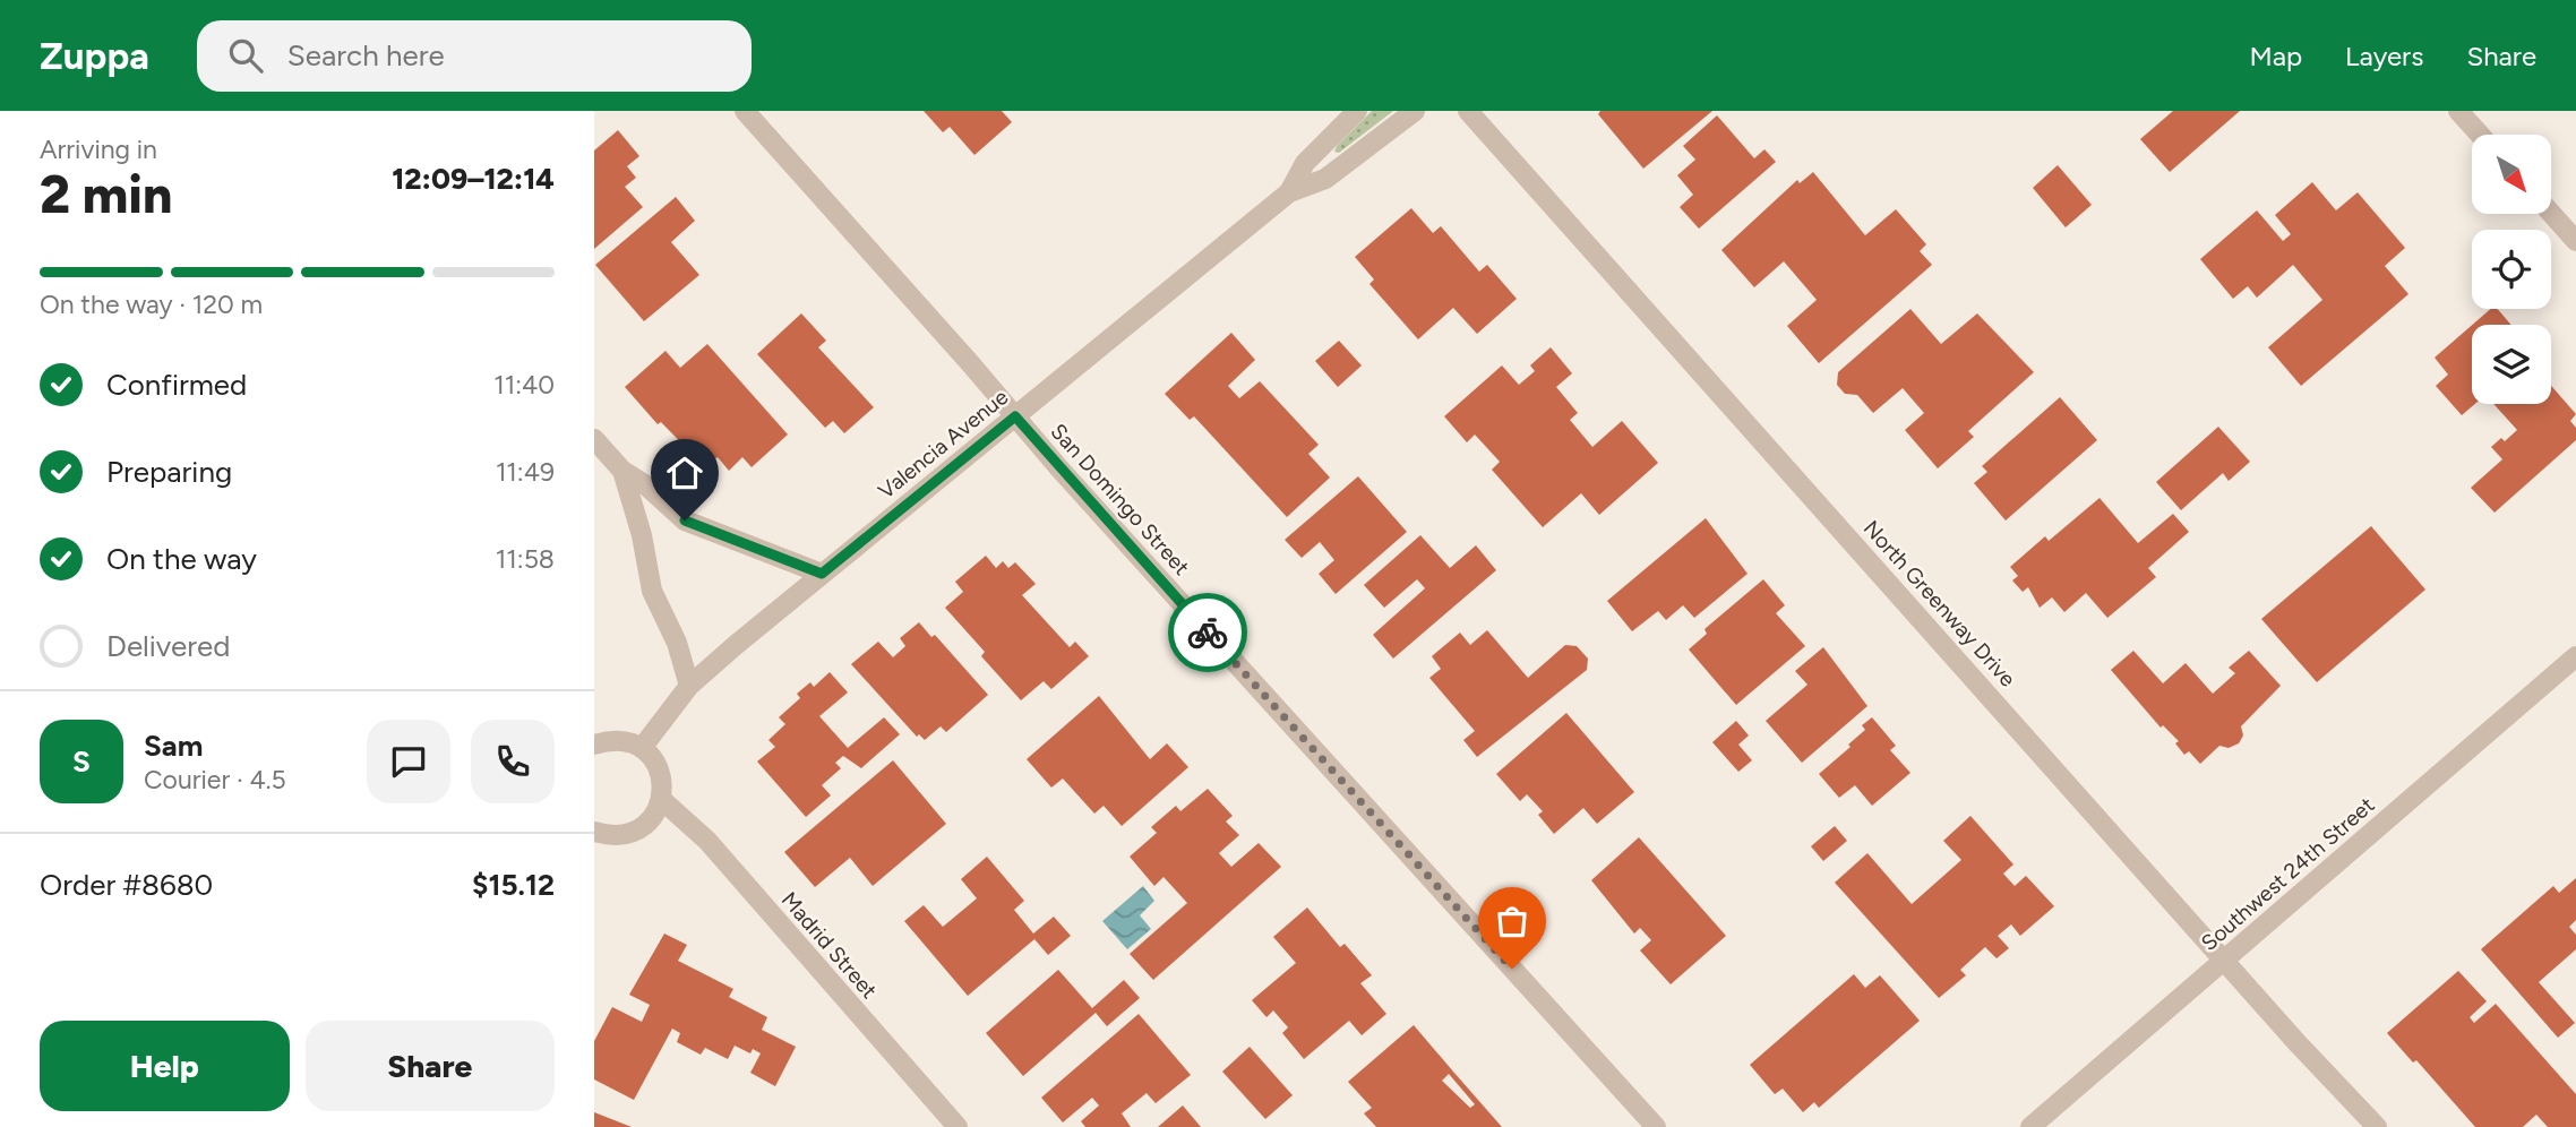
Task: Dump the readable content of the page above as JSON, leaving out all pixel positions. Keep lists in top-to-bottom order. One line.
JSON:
{"streets":{"street":["Valencia Avenue","San Domingo Street","North Greenway Drive","Southwest 24th Street","Madrid Street"]},"crossings":[["Valencia Avenue","San Domingo Street"],["North Greenway Drive","Southwest 24th Street"]],"north":"bottom right","page":{"header":"Zuppa","search":"Search here","nav":["Map","Layers","Share"],"heading":["2 min","Arriving in","12:09–12:14"],"panel":["Sam","Courier · 4.5","Order #8680","$15.12"],"bar":"On the way · 120 m","list":[["Confirmed","11:40"],["Preparing","11:49"],["On the way","11:58"],"Delivered"],"round":"S","buttons":["Help","Share"]}}
